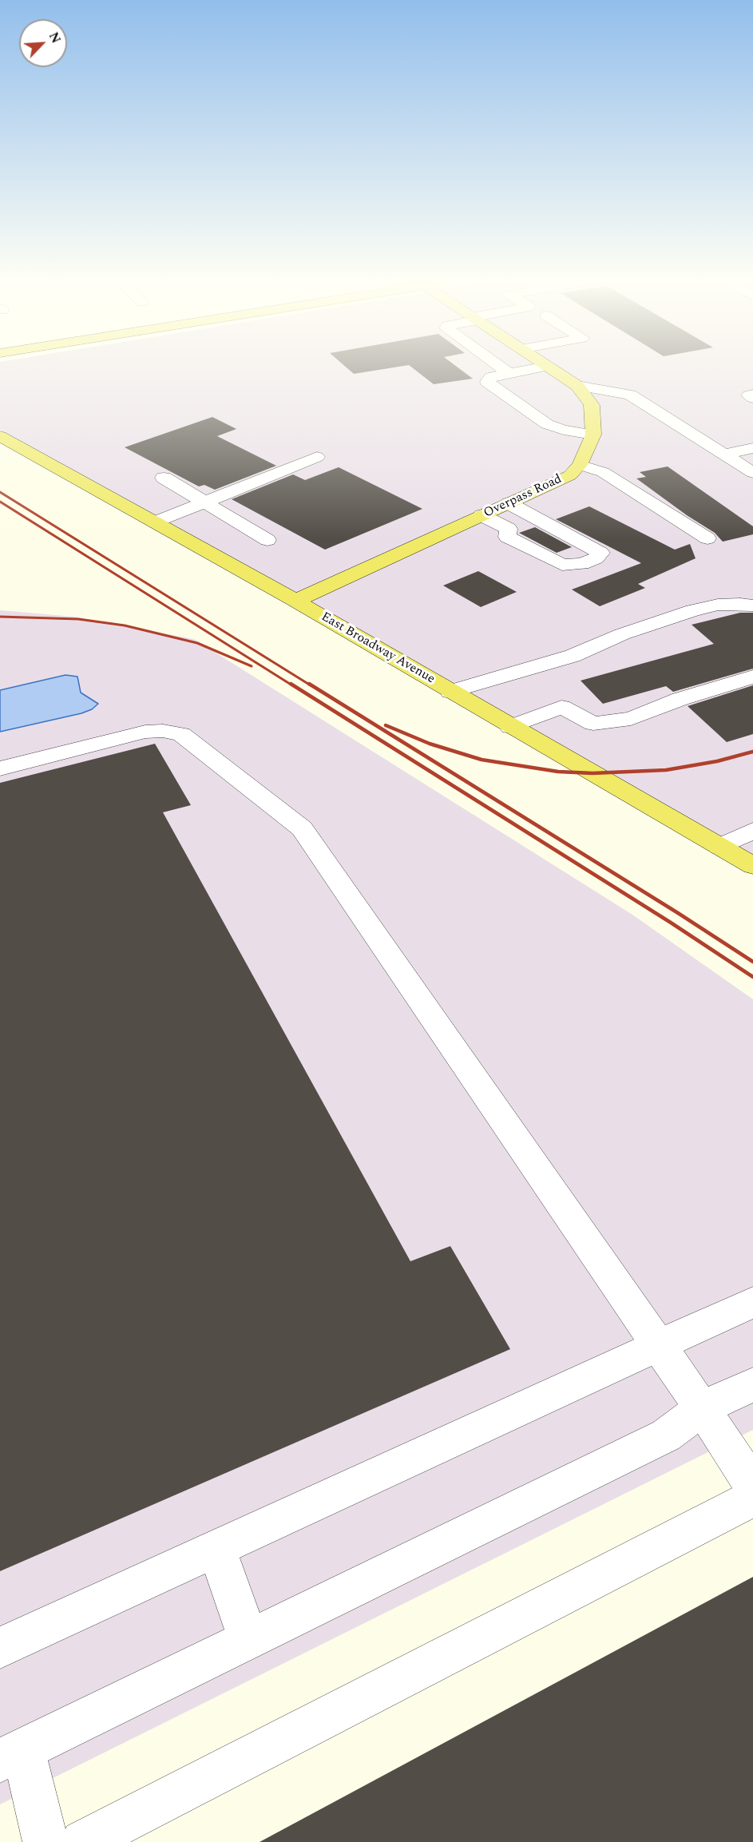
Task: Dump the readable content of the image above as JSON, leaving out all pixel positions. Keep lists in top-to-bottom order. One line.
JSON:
{"streets":{"main road":["Overpass Road","East Broadway Avenue"]},"crossings":[["Overpass Road","East Broadway Avenue"]],"north":"top right"}
